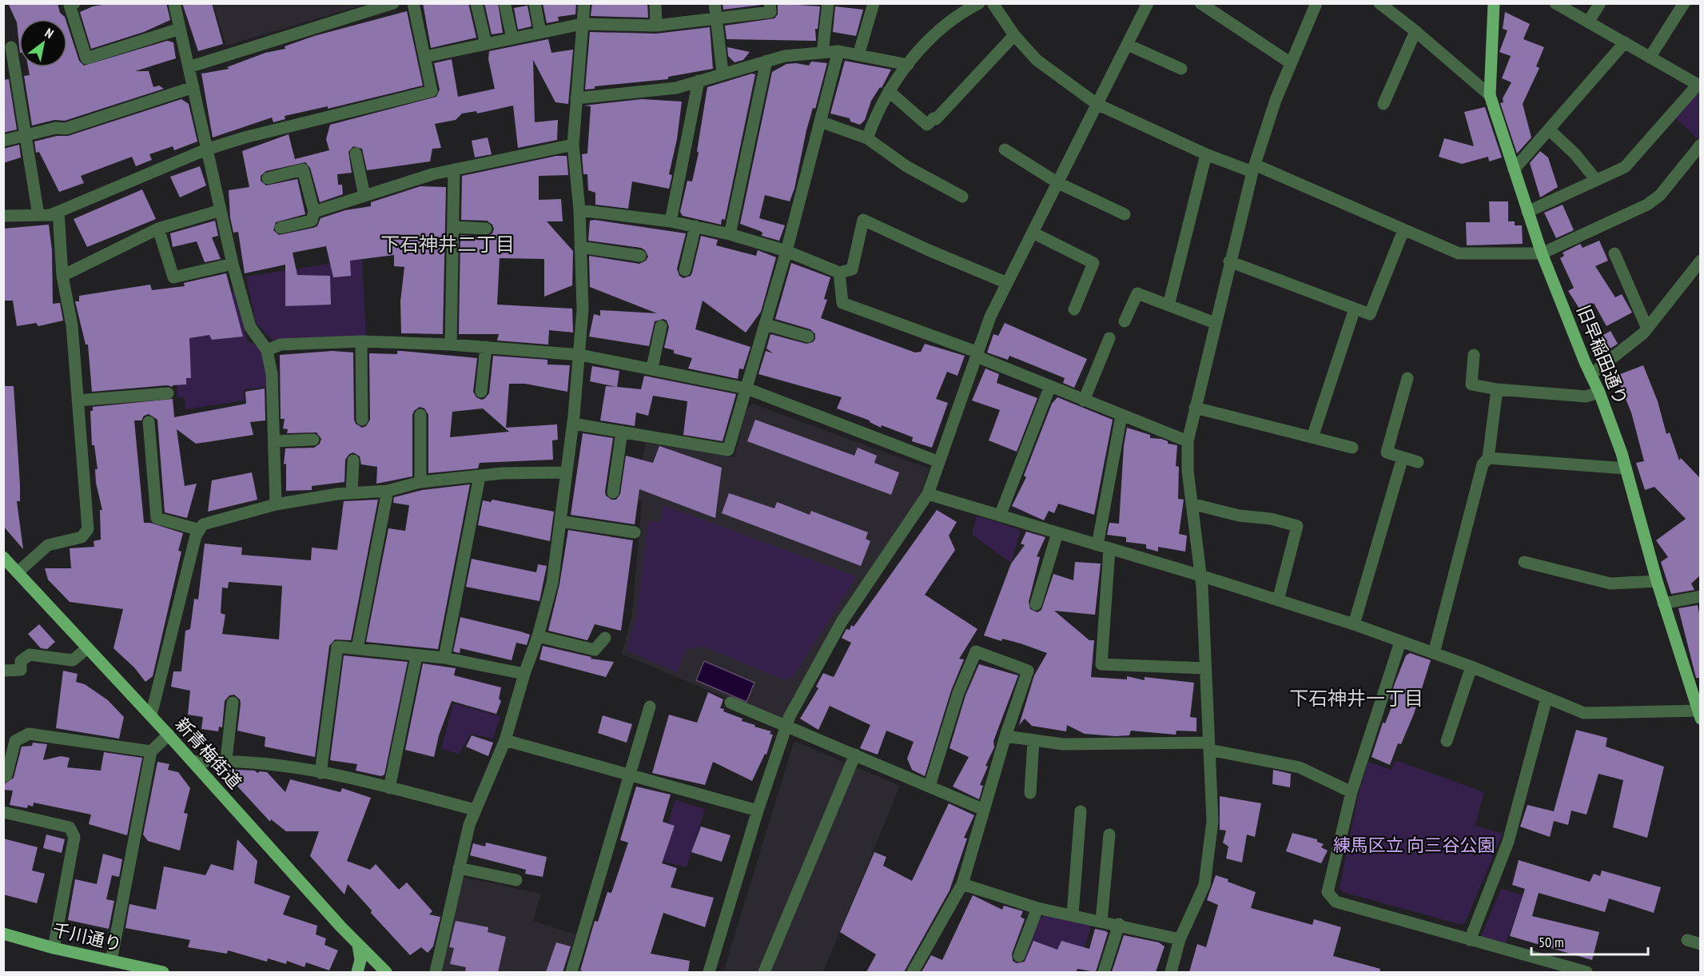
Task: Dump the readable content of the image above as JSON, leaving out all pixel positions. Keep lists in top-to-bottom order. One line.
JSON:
{"streets":{"main road":["旧早稲田通り","新青梅街道","千川通り"]},"districts":["下石神井二丁目","下石神井一丁目"],"parks":["練馬区立 向三谷公園"],"scale_bar":"50 m","north":"top right"}
